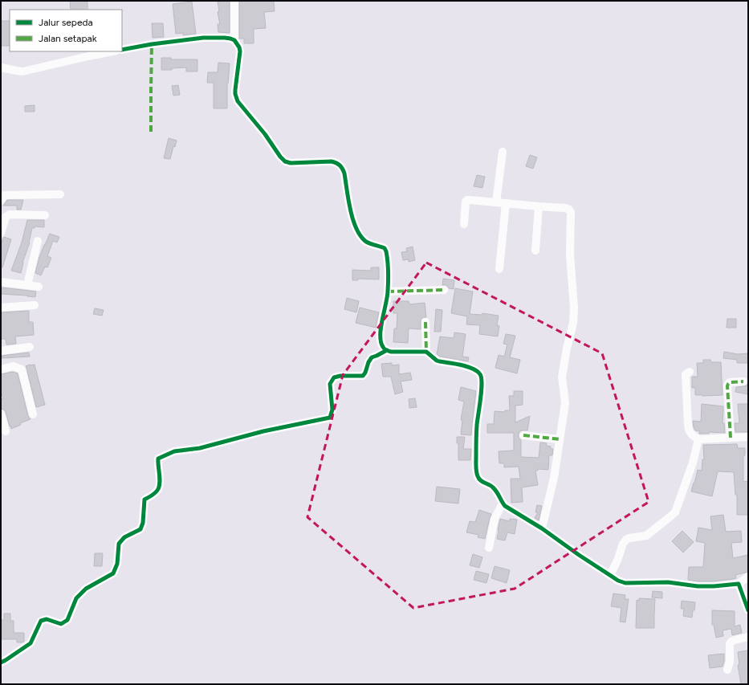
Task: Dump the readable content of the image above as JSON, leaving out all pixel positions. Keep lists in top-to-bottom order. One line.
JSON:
{"legend":["Jalur sepeda","Jalan setapak"]}
